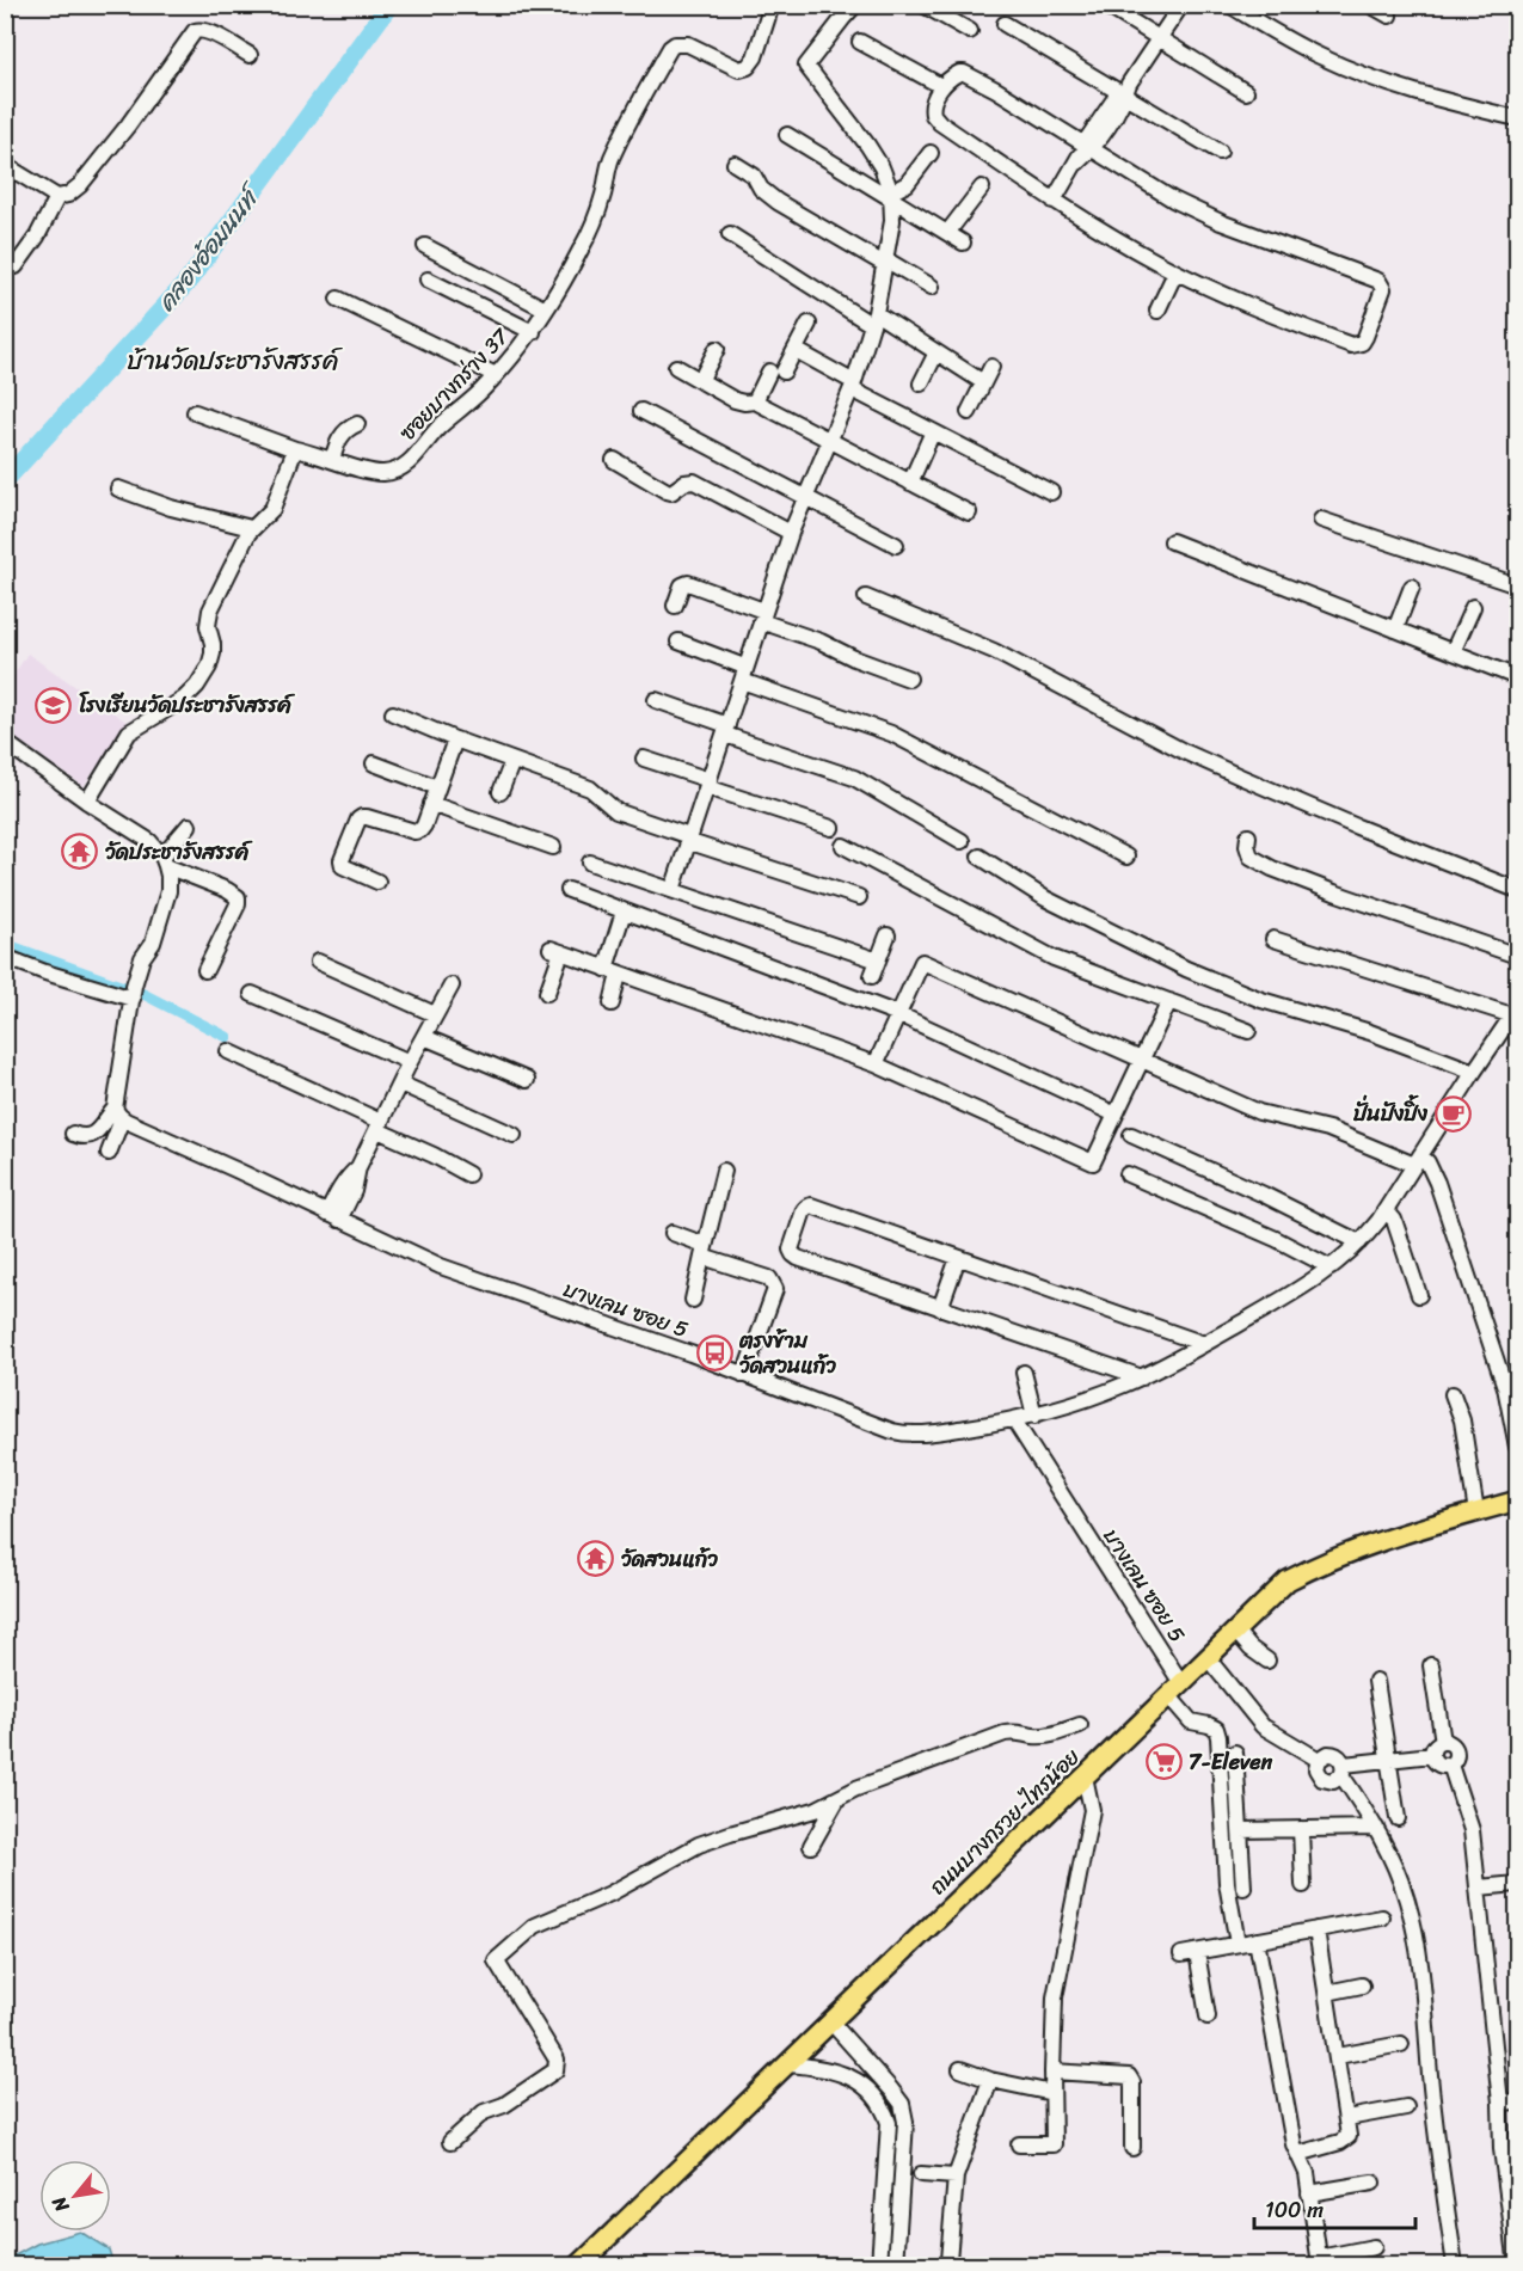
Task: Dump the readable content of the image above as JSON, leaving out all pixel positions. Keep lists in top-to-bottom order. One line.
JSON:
{"streets":{"main road":["ถนนบางกรวย-ไทรน้อย"],"street":["ซอยบางกร่าง 37","บางเลน ซอย 5"]},"crossings":[["บางเลน ซอย 5","ถนนบางกรวย-ไทรน้อย"]],"districts":["บ้านวัดประชารังสรรค์"],"water":["คลองอ้อมนนท์"],"places":{"school or university":["โรงเรียนวัดประชารังสรรค์"],"temple":["วัดประชารังสรรค์","วัดสวนแก้ว"],"cafe":["ปั่นปังปิ้ง"],"bus stop":["ตรงข้าม วัดสวนแก้ว"],"supermarket":["7-Eleven"]},"scale_bar":"100 m","north":"bottom left"}
